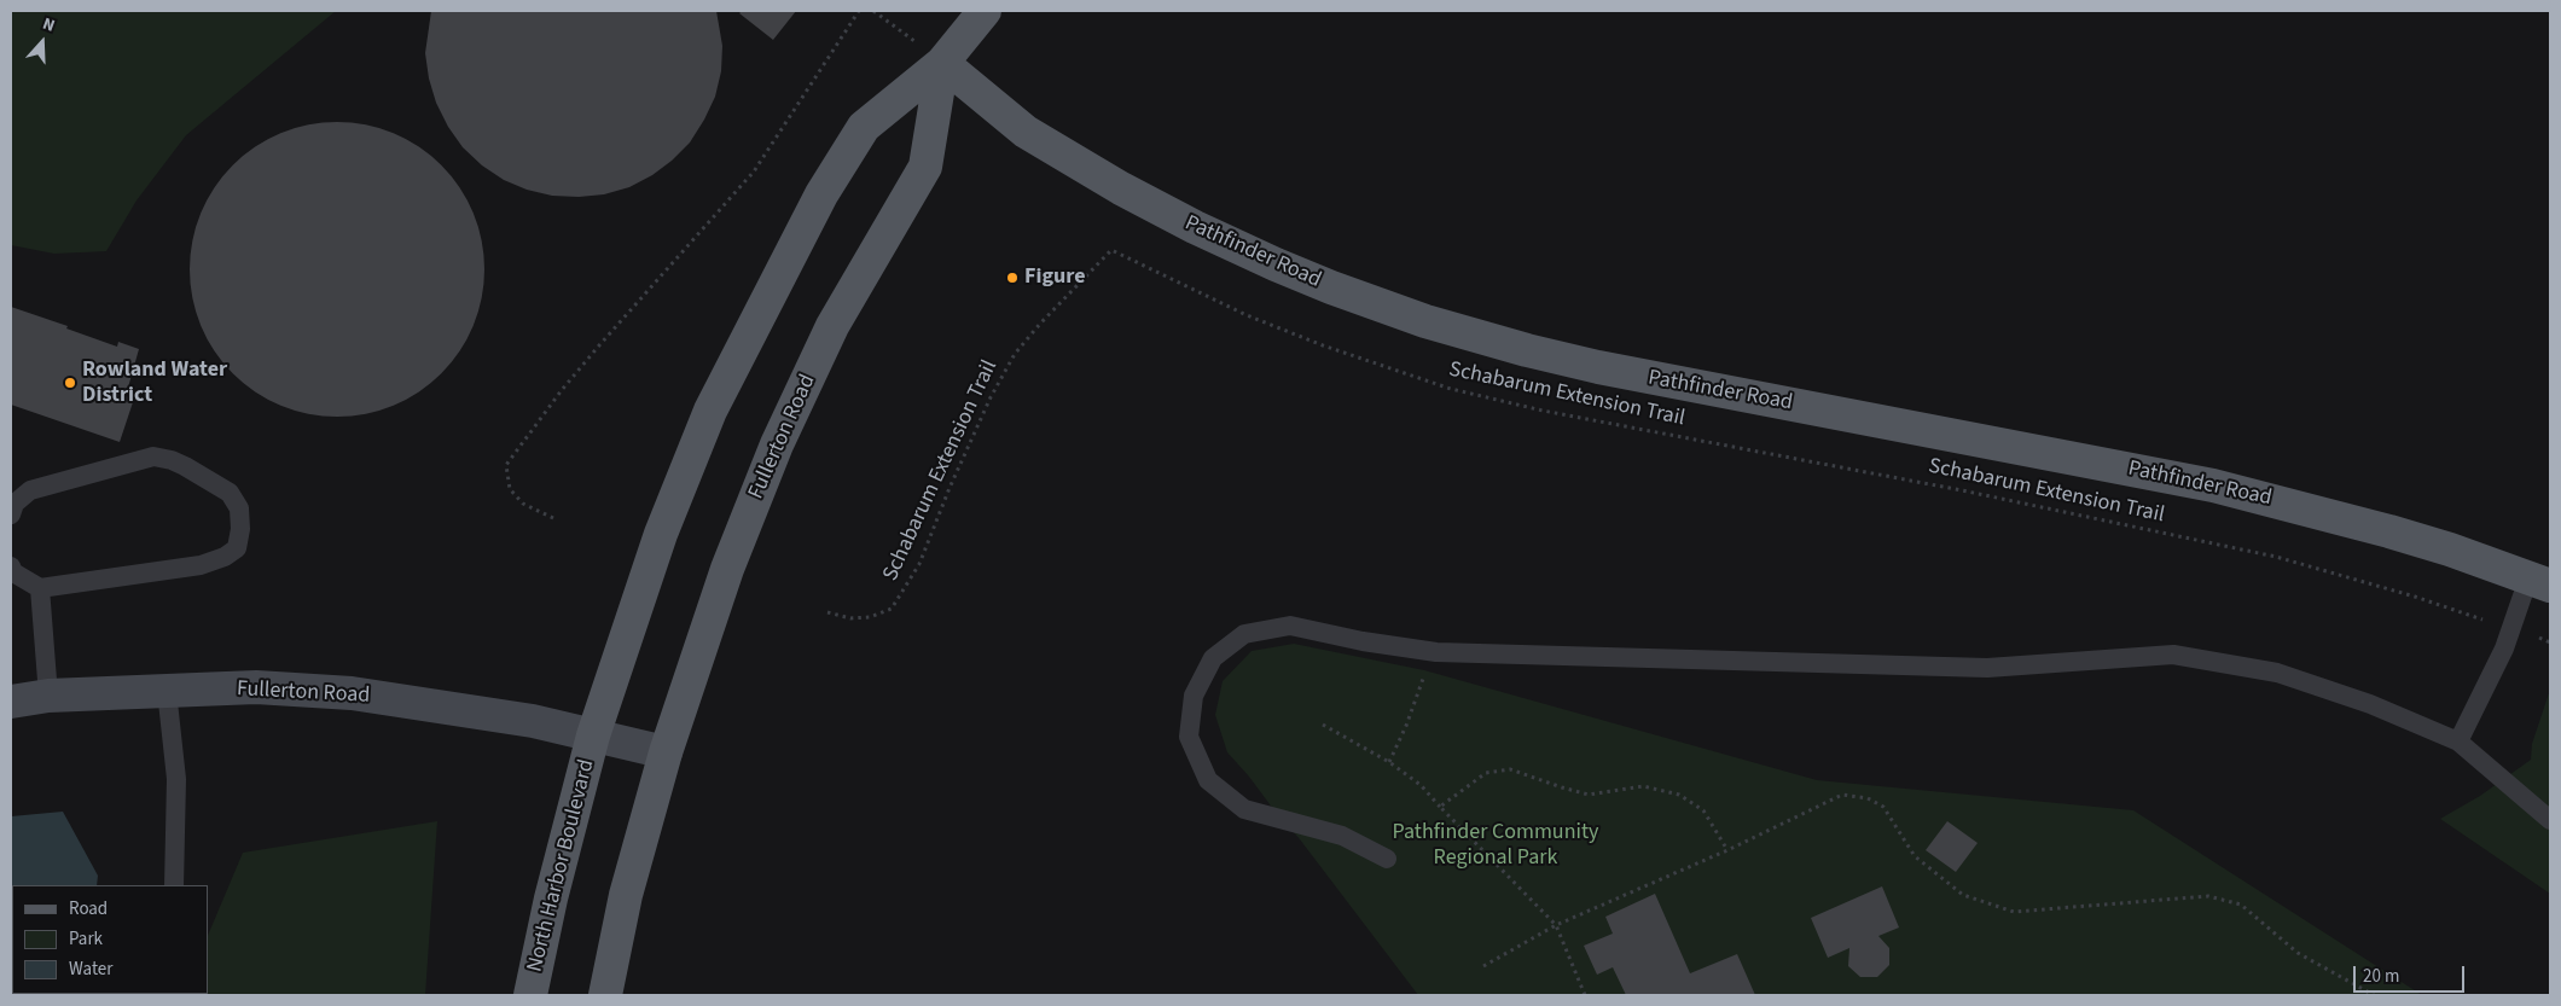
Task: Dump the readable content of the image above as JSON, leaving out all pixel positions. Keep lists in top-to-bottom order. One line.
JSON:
{"streets":{"main road":["Pathfinder Road","Fullerton Road","North Harbor Boulevard"],"path":["Schabarum Extension Trail"]},"crossings":[["Pathfinder Road","Fullerton Road"],["Fullerton Road","North Harbor Boulevard"]],"parks":["Pathfinder Community Regional Park"],"places":["Figure","Rowland Water District"],"legend":["Road","Park","Water"],"scale_bar":"20 m","north":"top"}
